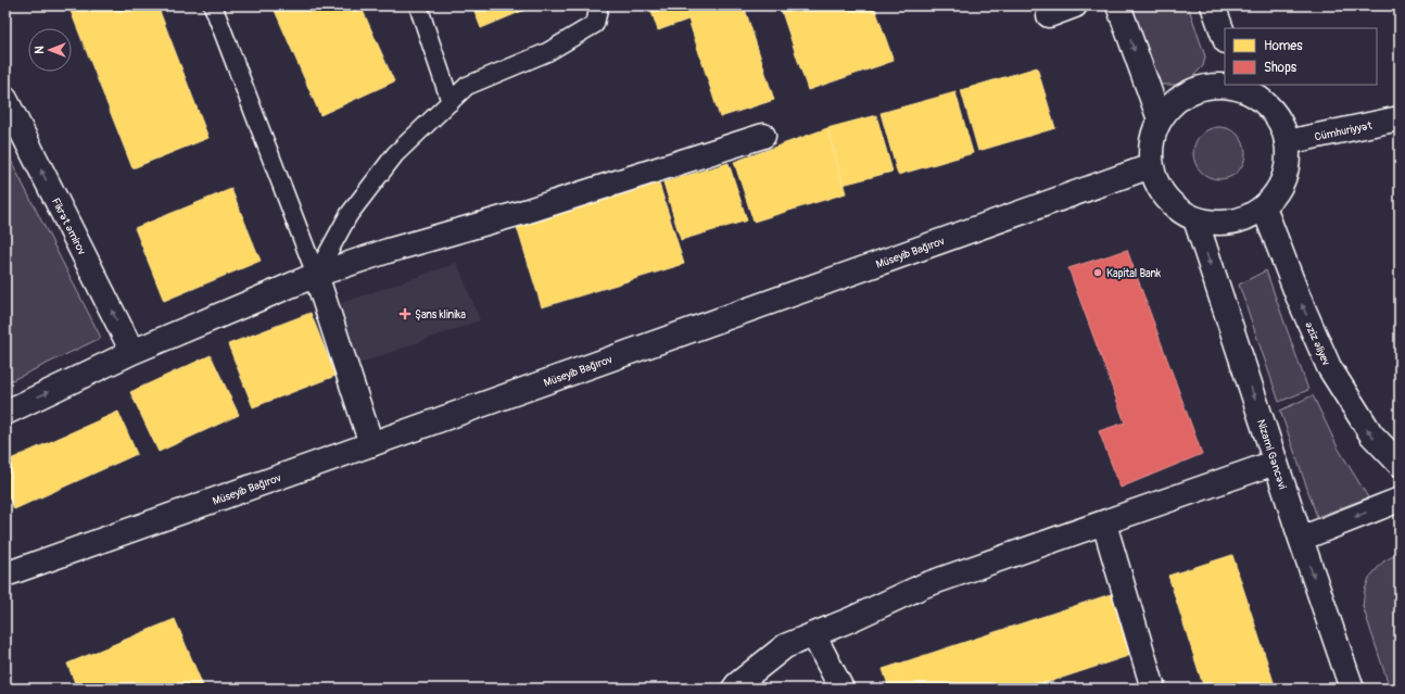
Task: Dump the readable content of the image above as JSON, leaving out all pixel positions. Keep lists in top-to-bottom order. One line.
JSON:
{"streets":{"street":["Cümhuriyyət","Fikrət Əmirov","Müseyib Bağırov","Əziz Əliyev","Nizami Gəncəvi"]},"crossings":[["Cümhuriyyət","Müseyib Bağırov"],["Cümhuriyyət","Əziz Əliyev"],["Cümhuriyyət","Nizami Gəncəvi"],["Müseyib Bağırov","Əziz Əliyev"],["Müseyib Bağırov","Nizami Gəncəvi"],["Əziz Əliyev","Nizami Gəncəvi"]],"one_way":["Fikrət Əmirov","Əziz Əliyev","Nizami Gəncəvi"],"places":{"other":["Kapital Bank"],"health":["Şans klinika"]},"legend":["Homes","Shops"],"north":"left"}
